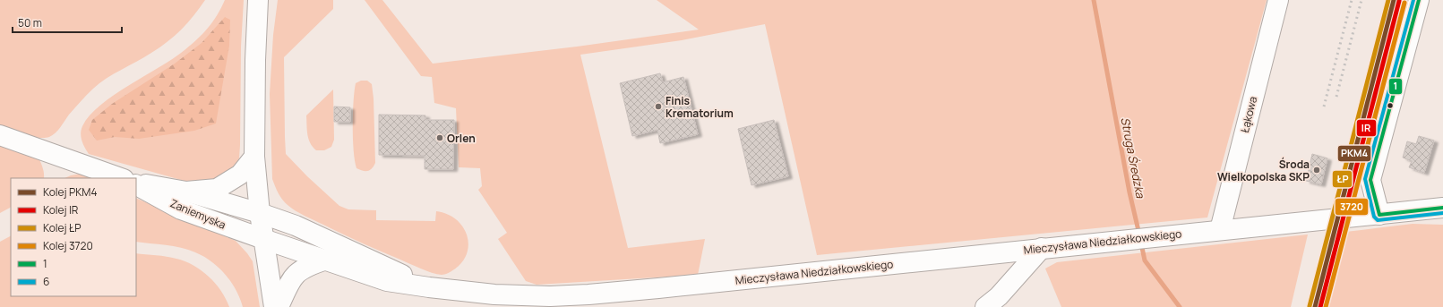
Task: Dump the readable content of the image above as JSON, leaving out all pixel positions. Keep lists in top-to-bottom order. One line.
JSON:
{"streets":{"main road":["Łąkowa","Zaniemyska","Mieczysława Niedziałkowskiego"]},"crossings":[["Łąkowa","Mieczysława Niedziałkowskiego"],["Zaniemyska","Mieczysława Niedziałkowskiego"]],"water":["Struga Średzka"],"places":["Finis Krematorium","Orlen","Środa Wielkopolska SKP"],"lines":["rail line PKM4","rail line ŁP","transit line 1","transit line 6","rail line IR","rail line 3720"],"legend":["Kolej PKM4","Kolej IR","Kolej ŁP","Kolej 3720","1","6"],"scale_bar":"50 m"}
